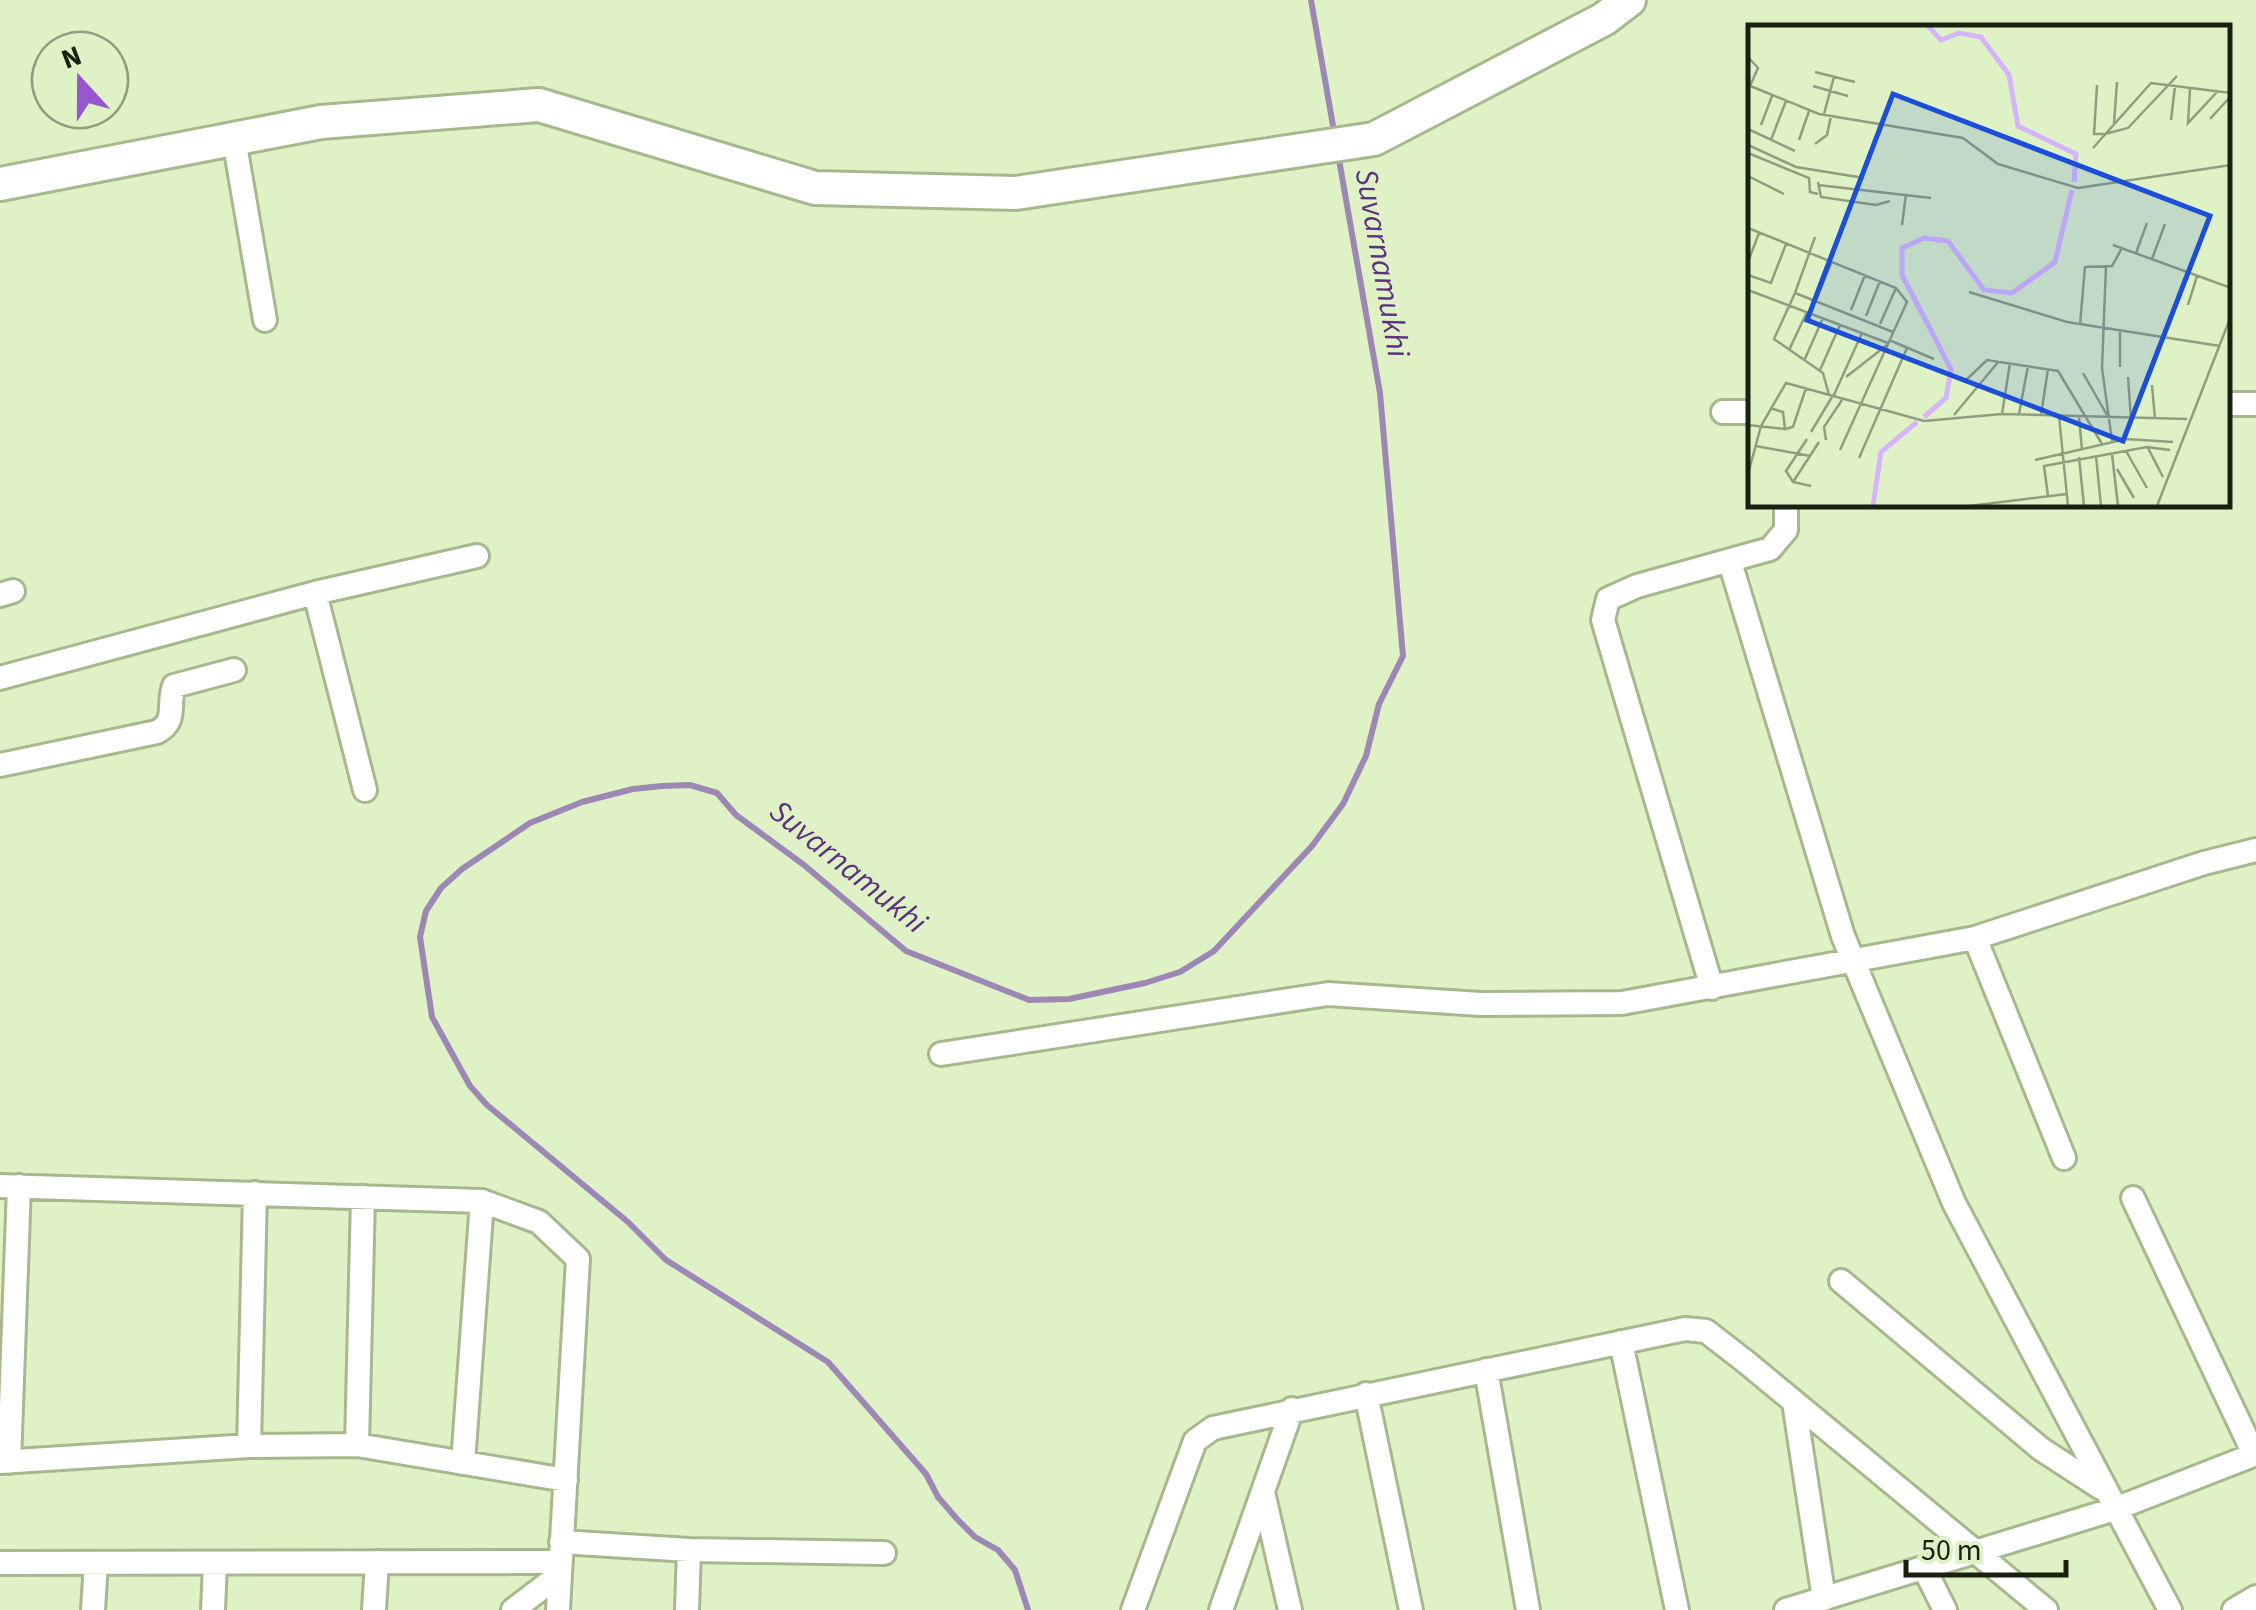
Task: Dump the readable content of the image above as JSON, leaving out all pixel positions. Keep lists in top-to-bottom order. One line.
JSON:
{"water":["Suvarnamukhi"],"scale_bar":"50 m","north":"top"}
